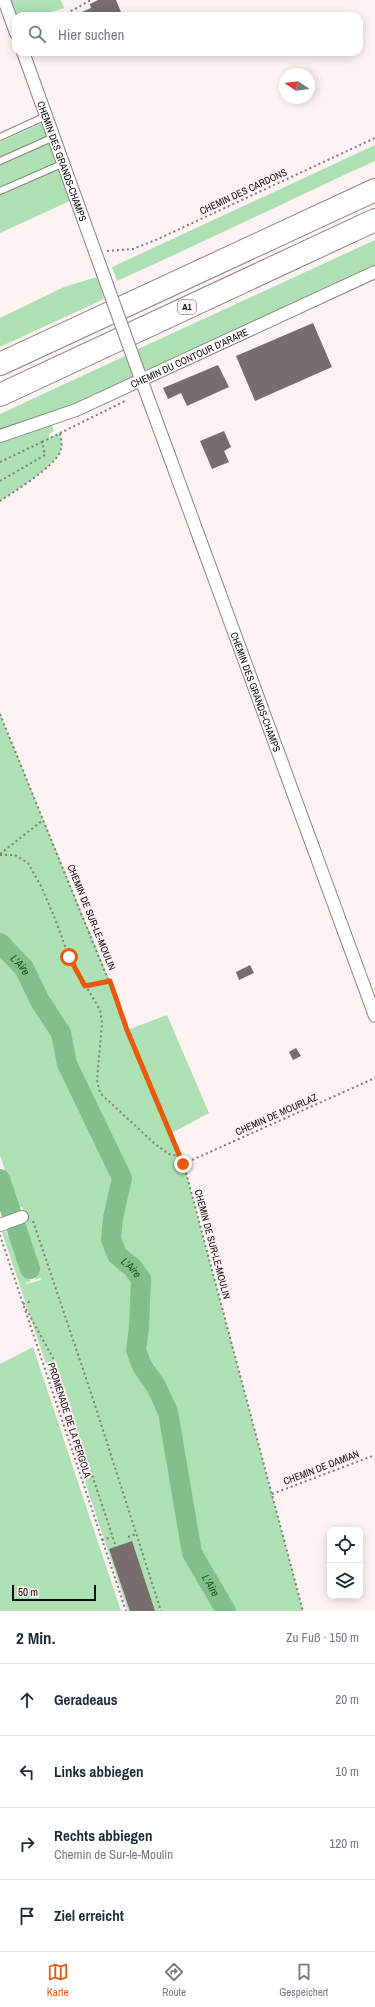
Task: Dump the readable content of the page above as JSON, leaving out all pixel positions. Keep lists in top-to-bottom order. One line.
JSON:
{"streets":{"highway":["A1"],"street":["CHEMIN DES GRANDS-CHAMPS","CHEMIN DU CONTOUR D'ARARE"],"path":["CHEMIN DES CARDONS","CHEMIN DE SUR-LE-MOULIN","CHEMIN DE MOURLAZ","PROMENADE DE LA PERGOLA","CHEMIN DE DAMIAN"]},"crossings":[["CHEMIN DES GRANDS-CHAMPS","CHEMIN DU CONTOUR D'ARARE"],["CHEMIN DE SUR-LE-MOULIN","CHEMIN DE MOURLAZ"],["CHEMIN DE SUR-LE-MOULIN","CHEMIN DE DAMIAN"]],"water":["L'Aire"],"scale_bar":"50 m","north":"left","page":{"search":"Hier suchen","scale":"50 m","heading":["2 Min.","Zu Fuß · 150 m"],"list":[["Geradeaus","20 m"],["Links abbiegen","10 m"],["Rechts abbiegen","Chemin de Sur-le-Moulin","120 m"],"Ziel erreicht"],"nav":["Karte","Route","Gespeichert"]}}
